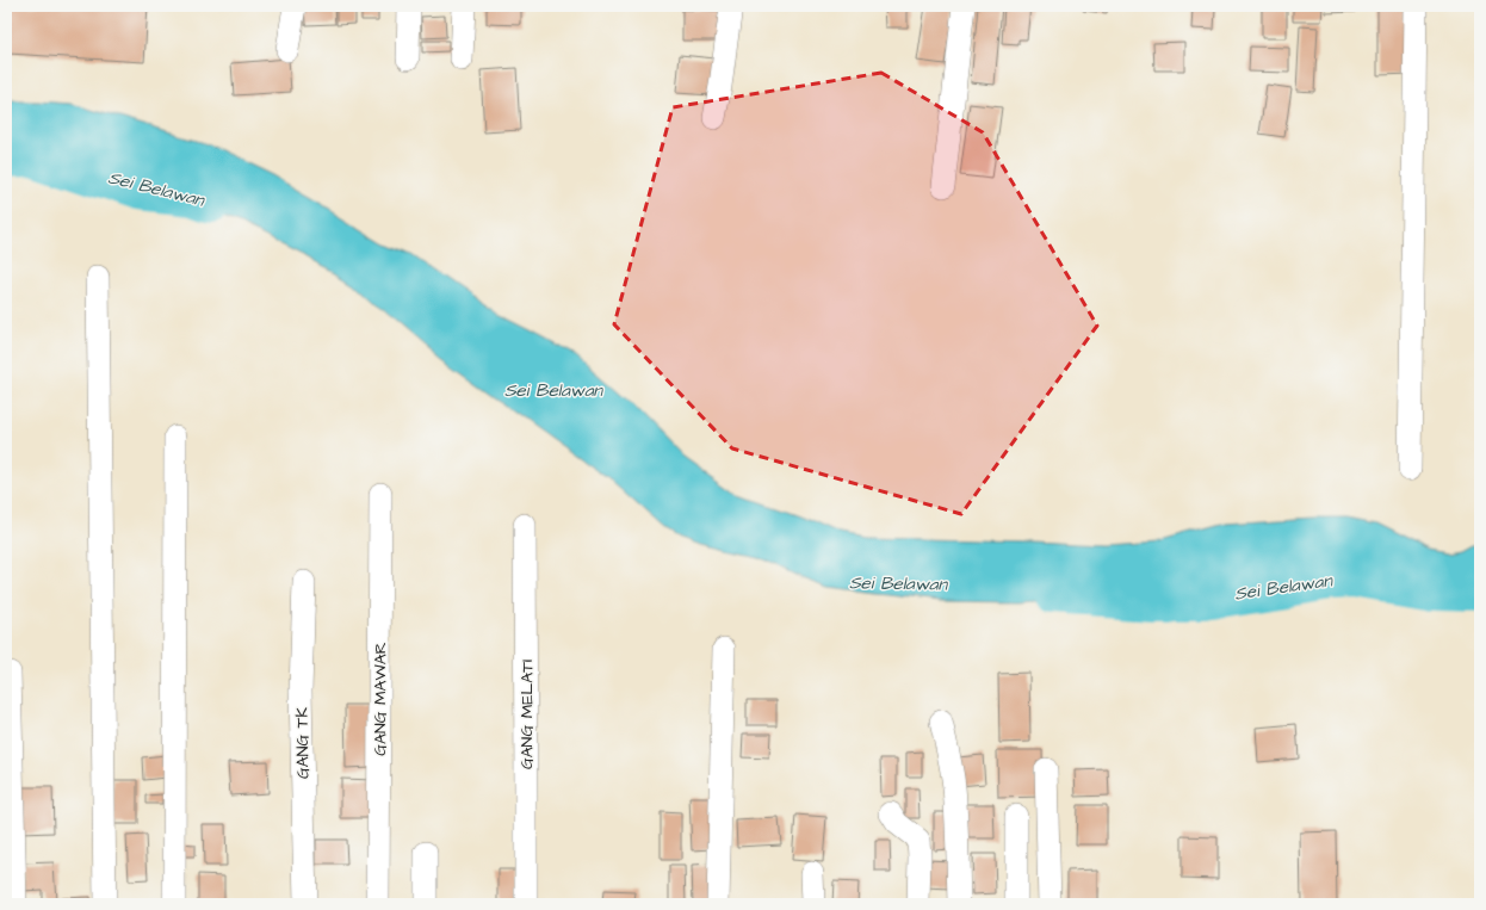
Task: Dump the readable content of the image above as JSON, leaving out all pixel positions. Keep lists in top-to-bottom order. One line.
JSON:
{"streets":{"street":["GANG MAWAR","GANG MELATI","GANG TK"]},"water":["Sei Belawan"]}
